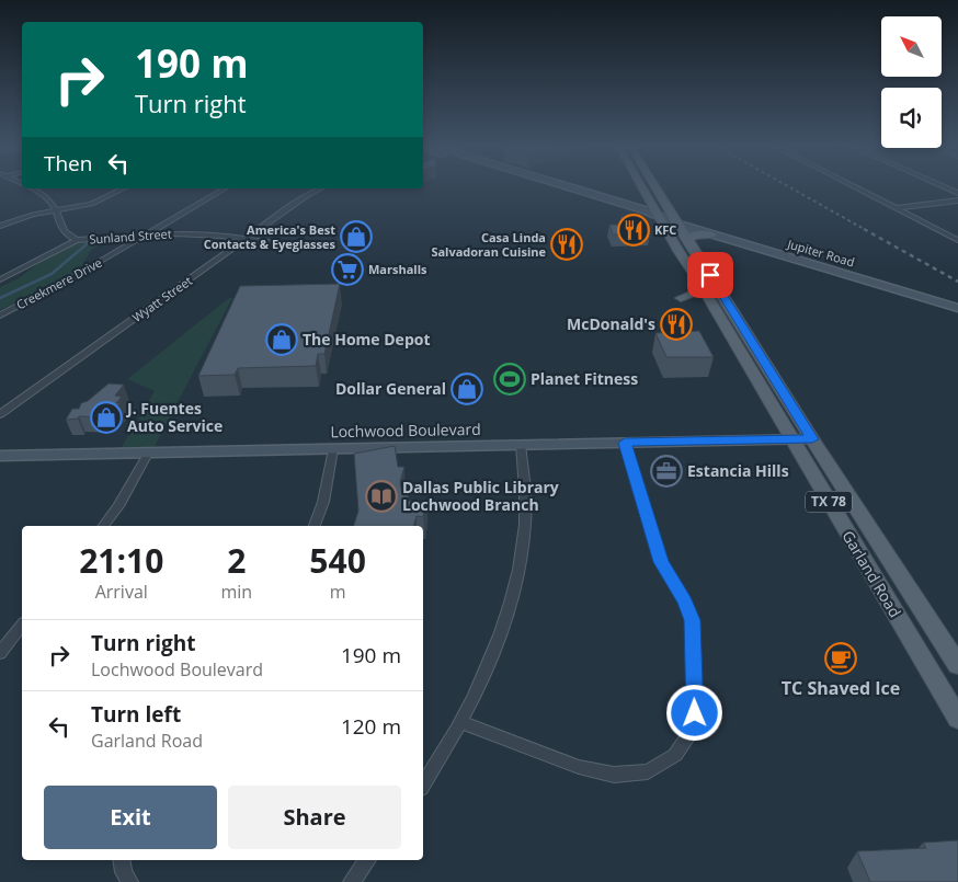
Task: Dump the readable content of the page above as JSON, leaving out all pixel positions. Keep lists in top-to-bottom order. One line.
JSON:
{"streets":{"main road":["TX 78","Garland Road"],"street":["Sunland Street","Jupiter Road","Creekmere Drive","Wyatt Street","Lochwood Boulevard"]},"crossings":[["Sunland Street","Creekmere Drive"],["Sunland Street","Wyatt Street"],["Jupiter Road","Garland Road"],["Lochwood Boulevard","Garland Road"]],"places":{"restaurant":["KFC","Casa Linda Salvadoran Cuisine","McDonald's"],"shop":["America's Best Contacts & Eyeglasses","The Home Depot","Dollar General","J. Fuentes Auto Service"],"supermarket":["Marshalls"],"sports":["Planet Fitness"],"office":["Estancia Hills"],"library":["Dallas Public Library Lochwood Branch"],"cafe":["TC Shaved Ice"]},"north":"top left","page":{"turn":["190 m","Turn right"],"then":"Then","eta":["21:10","Arrival","2","min","540","m"],"list":[{"name":"Turn right","note":"Lochwood Boulevard","value":"190 m"},{"name":"Turn left","note":"Garland Road","value":"120 m"}],"buttons":["Exit","Share"]}}
